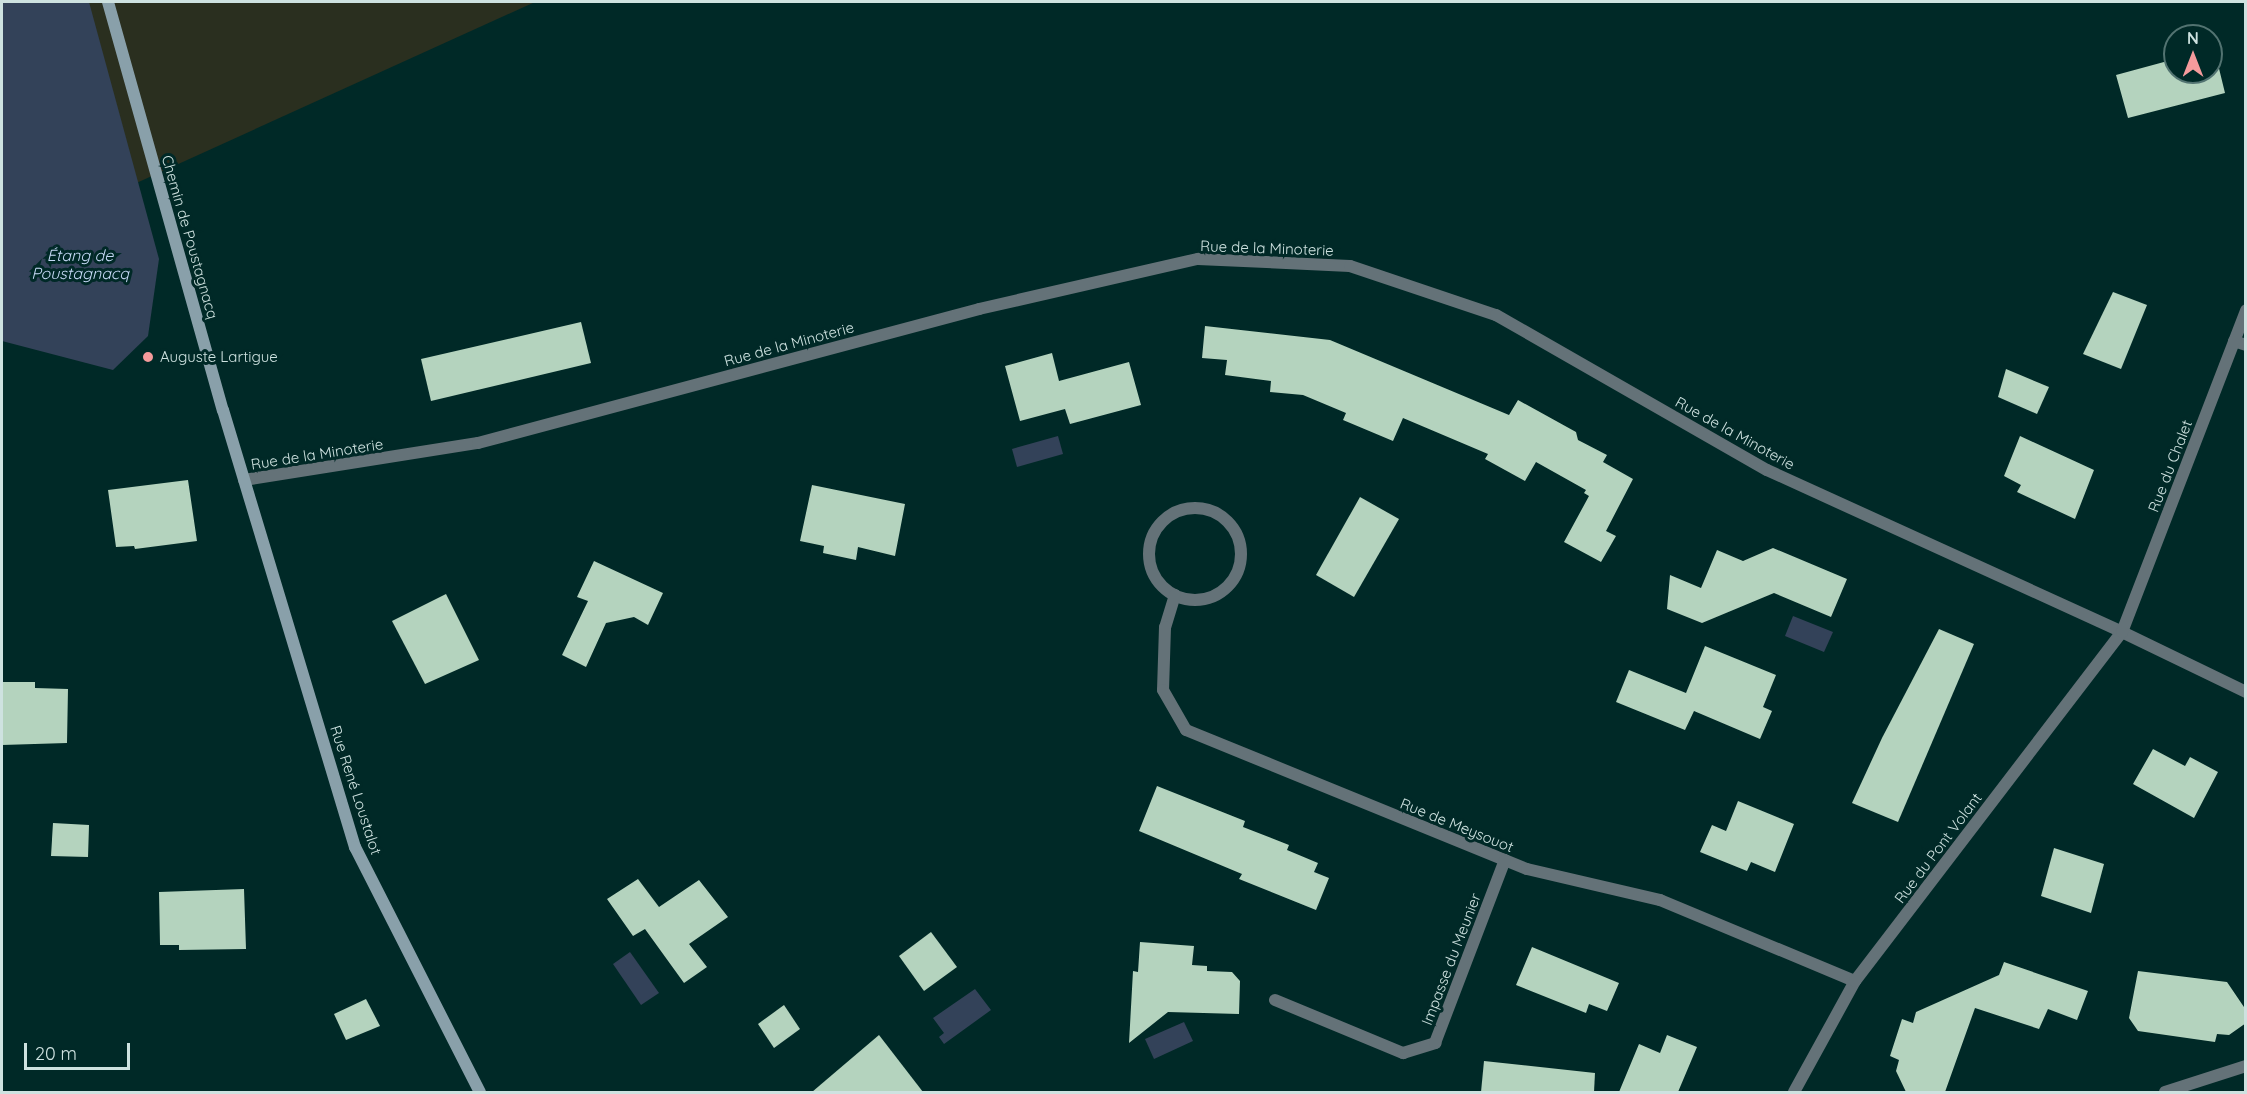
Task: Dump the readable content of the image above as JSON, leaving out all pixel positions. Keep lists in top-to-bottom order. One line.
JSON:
{"streets":{"street":["Chemin de Poustagnacq","Rue de la Minoterie","Rue du Chalet","Rue René Loustalot","Rue de Meysouot","Rue du Pont Volant","Impasse du Meunier"]},"crossings":[["Chemin de Poustagnacq","Rue de la Minoterie"],["Chemin de Poustagnacq","Rue René Loustalot"],["Rue de la Minoterie","Rue du Chalet"],["Rue de la Minoterie","Rue René Loustalot"],["Rue de la Minoterie","Rue du Pont Volant"],["Rue du Chalet","Rue du Pont Volant"],["Rue de Meysouot","Rue du Pont Volant"],["Rue de Meysouot","Impasse du Meunier"]],"water":["Étang de Poustagnacq"],"places":["Auguste Lartigue"],"scale_bar":"20 m","north":"top"}
